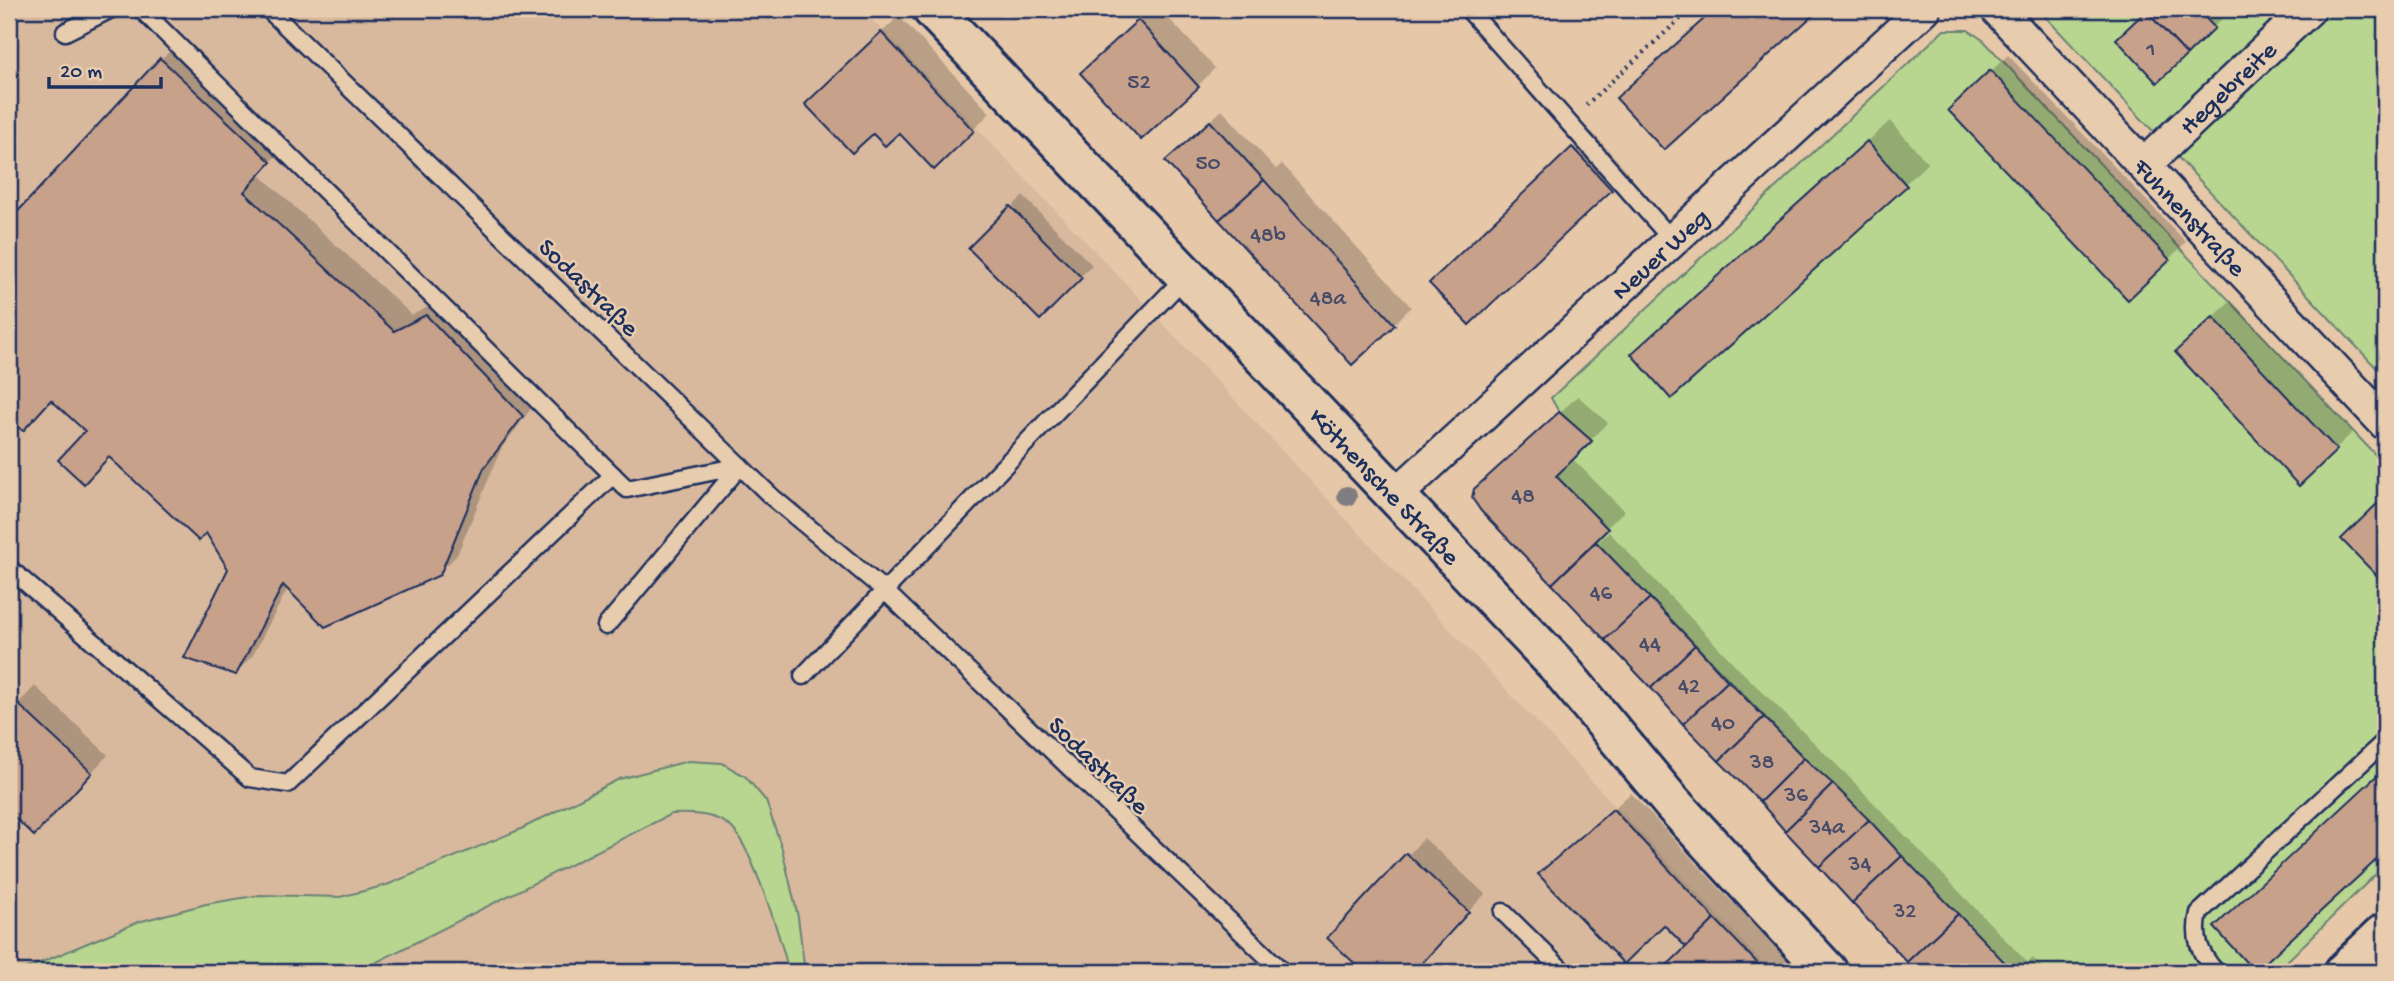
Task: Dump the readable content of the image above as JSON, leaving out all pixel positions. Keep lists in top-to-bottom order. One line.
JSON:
{"streets":{"main road":["Köthensche Straße"],"street":["Hegebreite","Fuhnenstraße","Neuer Weg"],"lane":["Sodastraße"]},"crossings":[["Hegebreite","Fuhnenstraße"],["Neuer Weg","Köthensche Straße"]],"house_numbers":["1","52","50","48b","48a","48","46","44","42","40","38","36","34a","34","32"],"scale_bar":"20 m"}
